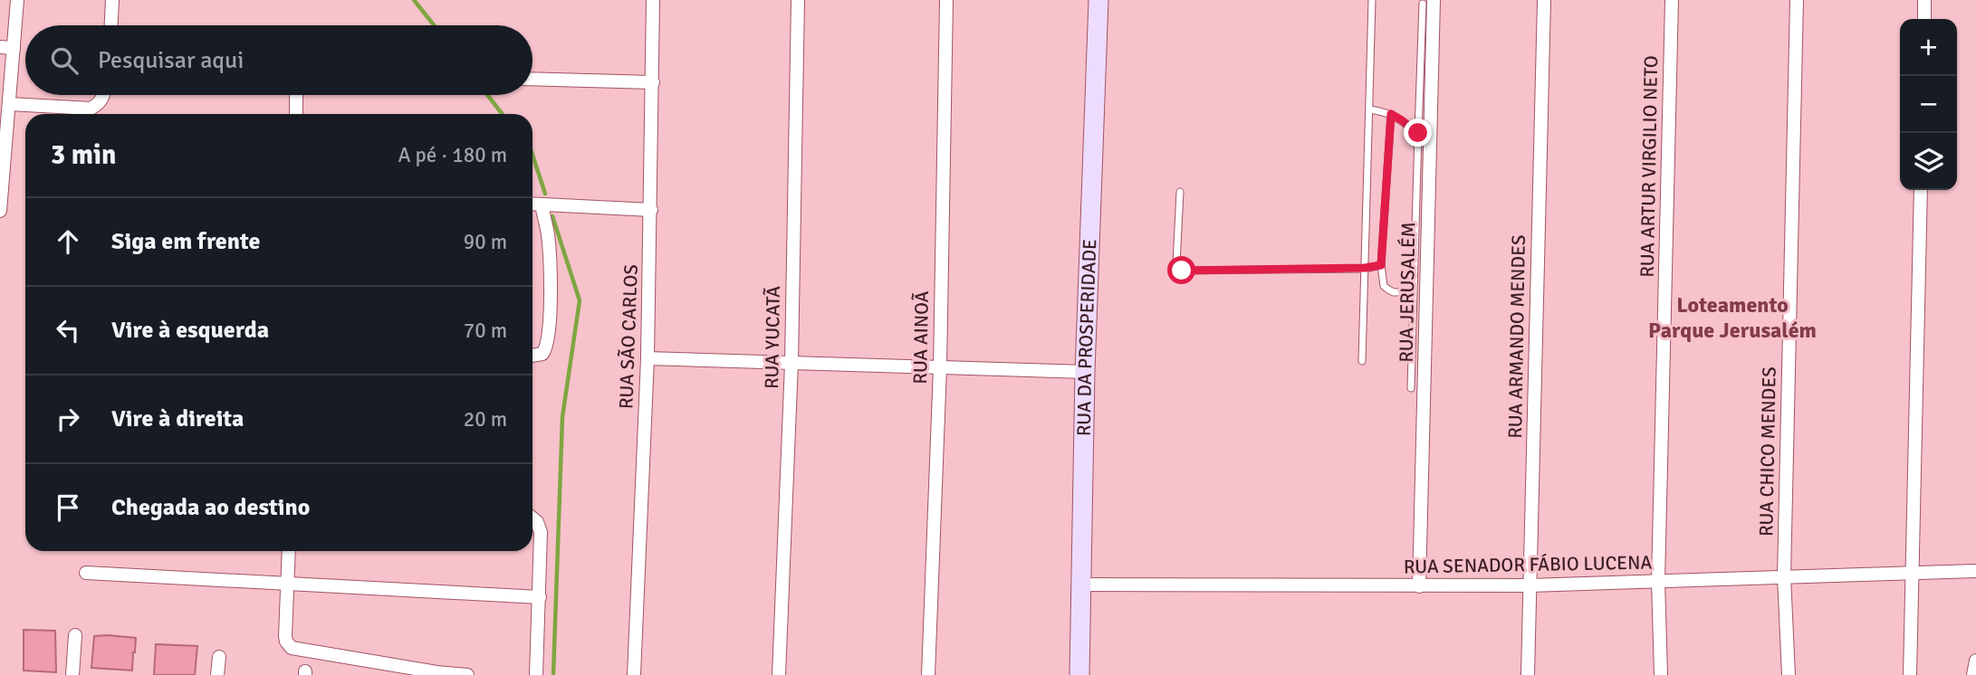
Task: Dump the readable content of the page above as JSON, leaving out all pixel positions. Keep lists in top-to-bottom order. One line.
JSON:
{"streets":{"street":["RUA ARTUR VIRGILIO NETO","RUA JERUSALÉM","RUA SÃO CARLOS","RUA ARMANDO MENDES","RUA YUCATÃ","RUA AINOÃ","RUA DA PROSPERIDADE","RUA CHICO MENDES","RUA SENADOR FÁBIO LUCENA"]},"crossings":[["RUA ARTUR VIRGILIO NETO","RUA SENADOR FÁBIO LUCENA"],["RUA JERUSALÉM","RUA SENADOR FÁBIO LUCENA"],["RUA ARMANDO MENDES","RUA SENADOR FÁBIO LUCENA"],["RUA DA PROSPERIDADE","RUA SENADOR FÁBIO LUCENA"],["RUA CHICO MENDES","RUA SENADOR FÁBIO LUCENA"]],"districts":["Loteamento Parque Jerusalém"],"page":{"map_buttons":["+","−"],"search":"Pesquisar aqui","heading":["3 min","A pé · 180 m"],"list":[["Siga em frente","90 m"],["Vire à esquerda","70 m"],["Vire à direita","20 m"],"Chegada ao destino"]}}
